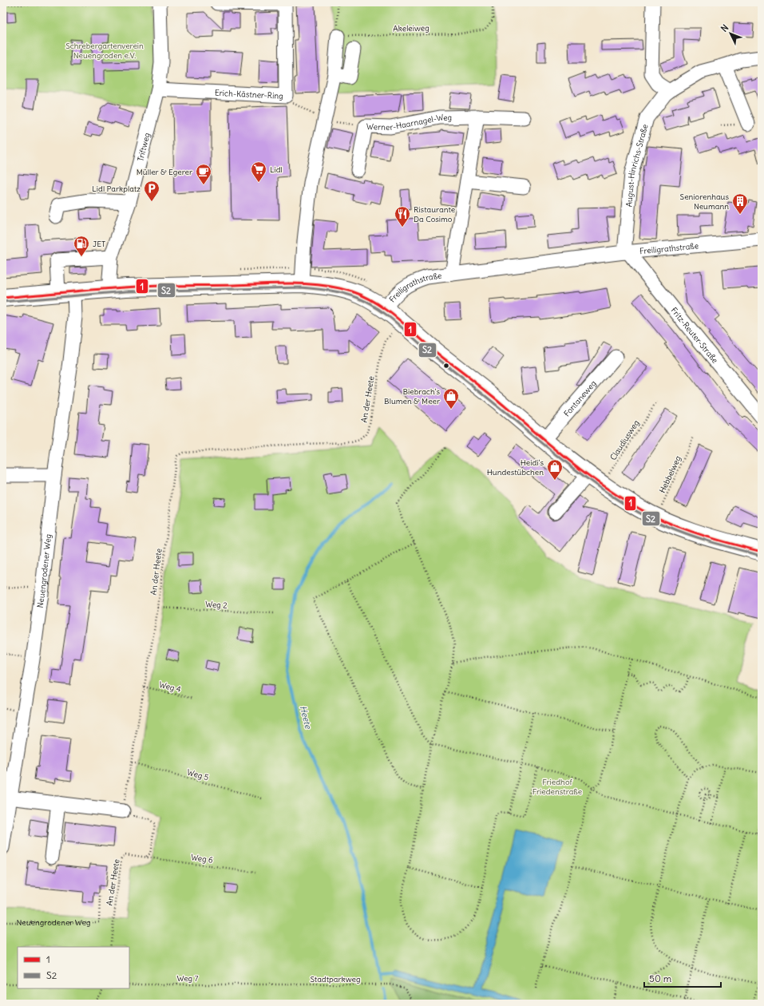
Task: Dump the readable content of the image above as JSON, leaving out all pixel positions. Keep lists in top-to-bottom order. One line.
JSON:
{"streets":{"main road":["Freiligrathstraße"],"street":["Erich-Kästner-Ring","Werner-Haarnagel-Weg","Triftweg","August-Hinrichs-Straße","Fritz-Reuter-Straße","Fontaneweg","Neuengrodener Weg"],"path":["Akeleiweg","An der Heete","Claudiusweg","Hebbelweg","Weg 2","Weg 4","Weg 5","Weg 6","Weg 7","Stadtparkweg"]},"crossings":[["Erich-Kästner-Ring","Triftweg"],["Triftweg","Freiligrathstraße"],["Triftweg","Neuengrodener Weg"],["August-Hinrichs-Straße","Freiligrathstraße"],["August-Hinrichs-Straße","Fritz-Reuter-Straße"],["Freiligrathstraße","Fritz-Reuter-Straße"],["Freiligrathstraße","Neuengrodener Weg"],["An der Heete","Weg 2"],["An der Heete","Weg 4"],["An der Heete","Weg 5"],["An der Heete","Weg 6"],["Weg 7","Stadtparkweg"]],"water":["Heete"],"parks":["Schrebergartenverein Neuengroden e.V.","Friedhof Friedenstraße"],"places":{"supermarket":["Lidl"],"cafe":["Müller & Egerer"],"parking":["Lidl Parkplatz"],"building":["Seniorenhaus Neumann"],"restaurant":["Ristaurante Da Cosimo"],"fuel station":["JET"],"shop":["Biebrach's Blumen & Meer","Heidi's Hundestübchen"]},"lines":["transit line 1","transit line S2"],"legend":["1","S2"],"scale_bar":"50 m","north":"top left"}
